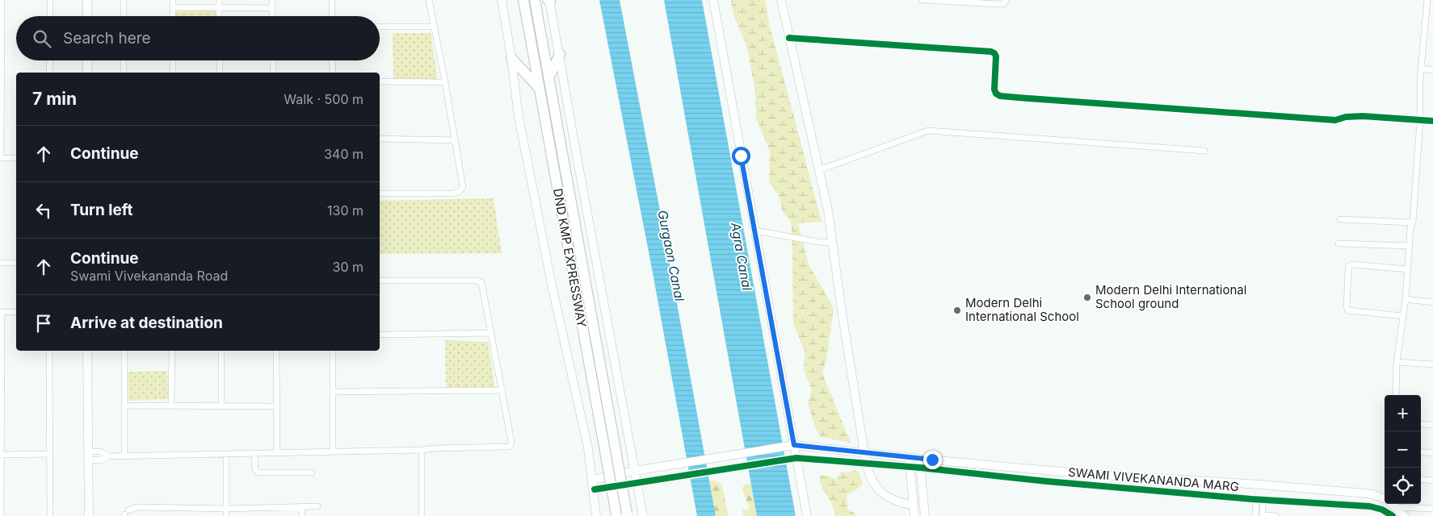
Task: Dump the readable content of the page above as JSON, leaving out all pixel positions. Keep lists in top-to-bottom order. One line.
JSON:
{"streets":{"highway":["DND KMP EXPRESSWAY"],"street":["SWAMI VIVEKANANDA MARG"]},"water":["Gurgaon Canal","Agra Canal"],"places":["Modern Delhi International School ground","Modern Delhi International School"],"page":{"search":"Search here","heading":["7 min","Walk · 500 m"],"list":[["Continue","340 m"],["Turn left","130 m"],["Continue","Swami Vivekananda Road","30 m"],"Arrive at destination"],"map_buttons":["+","−"]}}
